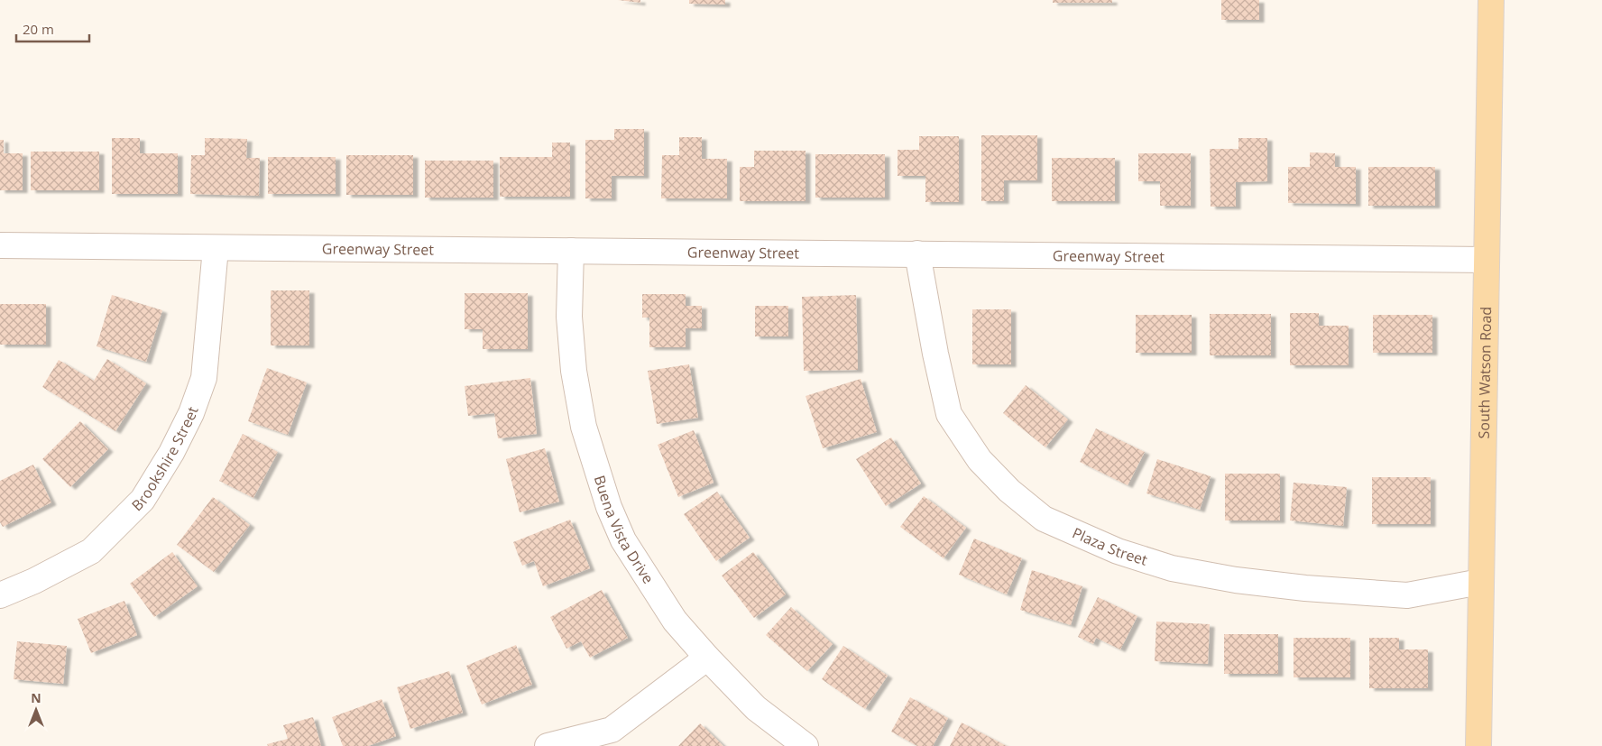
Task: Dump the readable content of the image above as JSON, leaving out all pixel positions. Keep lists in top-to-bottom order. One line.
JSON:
{"streets":{"main road":["South Watson Road"],"street":["Greenway Street","Brookshire Street","Buena Vista Drive","Plaza Street"]},"crossings":[["Greenway Street","South Watson Road"],["Greenway Street","Brookshire Street"],["Greenway Street","Buena Vista Drive"],["Greenway Street","Plaza Street"],["South Watson Road","Plaza Street"]],"scale_bar":"20 m","north":"top"}
